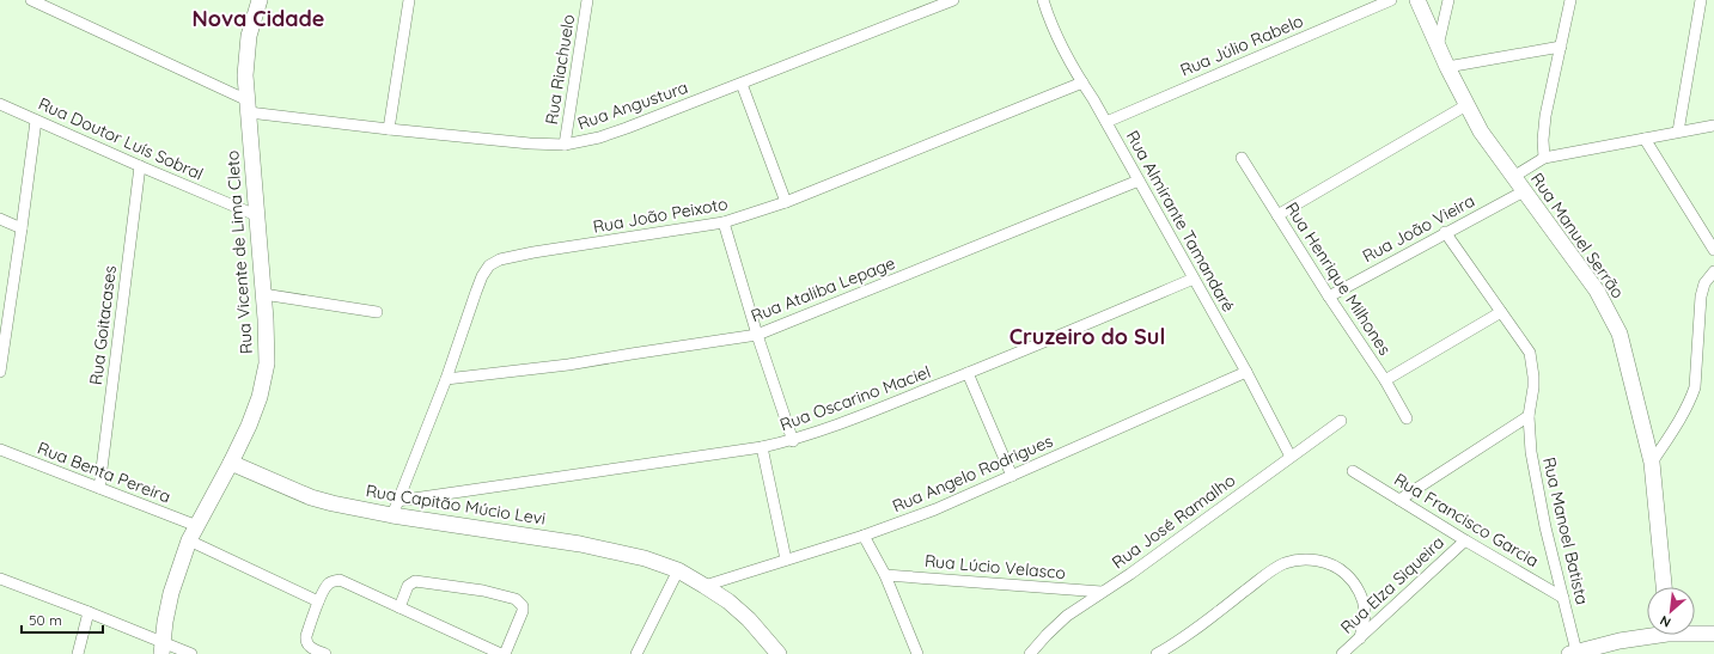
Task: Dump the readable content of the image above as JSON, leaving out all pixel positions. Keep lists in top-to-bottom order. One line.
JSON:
{"streets":{"street":["Rua Júlio Rabelo","Rua Riachuelo","Rua Angustura","Rua Doutor Luís Sobral","Rua João Peixoto","Rua Almirante Tamandaré","Rua João Vieira","Rua Manuel Serrão","Rua Vicente de Lima Cleto","Rua Henrique Milhones","Rua Ataliba Lepage","Rua Goitacases","Rua Oscarino Maciel","Rua Benta Pereira","Rua Angelo Rodrigues","Rua Capitão Múcio Levi","Rua Francisco Garcia","Rua José Ramalho","Rua Manoel Batista","Rua Lúcio Velasco","Rua Elza Siqueira"]},"crossings":[["Rua Júlio Rabelo","Rua Almirante Tamandaré"],["Rua Riachuelo","Rua Angustura"],["Rua Angustura","Rua Vicente de Lima Cleto"],["Rua Doutor Luís Sobral","Rua Vicente de Lima Cleto"],["Rua Doutor Luís Sobral","Rua Goitacases"],["Rua João Peixoto","Rua Almirante Tamandaré"],["Rua João Peixoto","Rua Ataliba Lepage"],["Rua João Peixoto","Rua Oscarino Maciel"],["Rua João Peixoto","Rua Capitão Múcio Levi"],["Rua Almirante Tamandaré","Rua Ataliba Lepage"],["Rua Almirante Tamandaré","Rua Oscarino Maciel"],["Rua Almirante Tamandaré","Rua Angelo Rodrigues"],["Rua Almirante Tamandaré","Rua José Ramalho"],["Rua João Vieira","Rua Manuel Serrão"],["Rua João Vieira","Rua Henrique Milhones"],["Rua João Vieira","Rua Manoel Batista"],["Rua Vicente de Lima Cleto","Rua Benta Pereira"],["Rua Vicente de Lima Cleto","Rua Capitão Múcio Levi"],["Rua Goitacases","Rua Benta Pereira"],["Rua Oscarino Maciel","Rua Capitão Múcio Levi"],["Rua Angelo Rodrigues","Rua Capitão Múcio Levi"],["Rua Francisco Garcia","Rua Manoel Batista"],["Rua Francisco Garcia","Rua Elza Siqueira"],["Rua José Ramalho","Rua Lúcio Velasco"]],"districts":["Nova Cidade","Cruzeiro do Sul"],"scale_bar":"50 m","north":"bottom left"}
